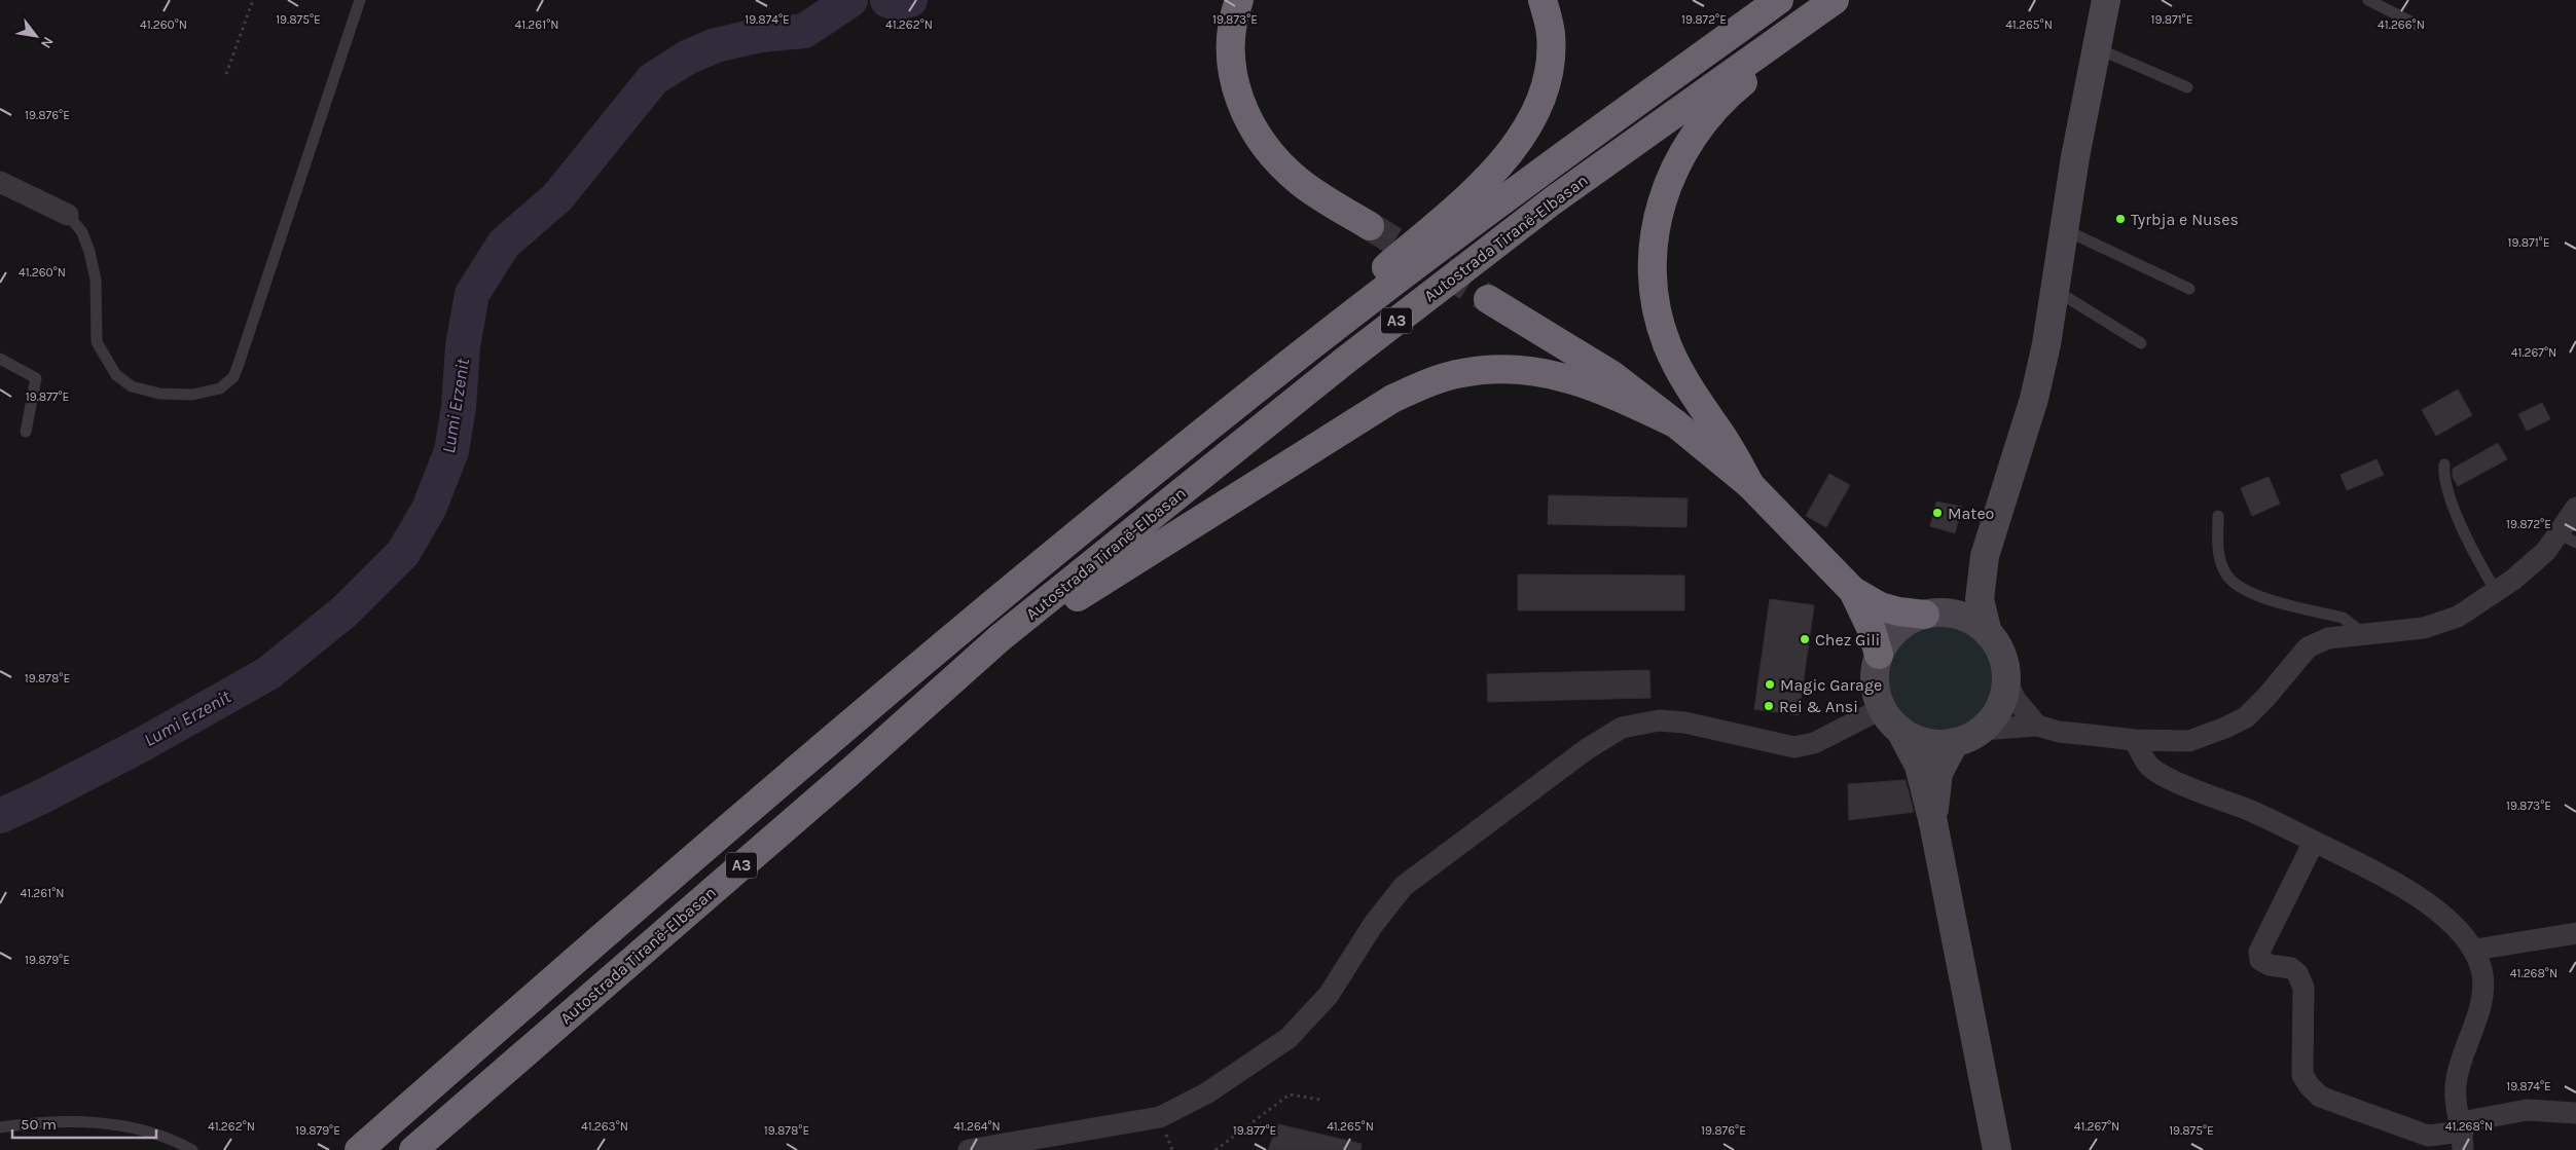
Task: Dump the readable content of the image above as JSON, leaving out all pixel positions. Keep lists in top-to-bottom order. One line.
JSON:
{"streets":{"highway":["Autostrada Tiranë-Elbasan","A3"]},"water":["Lumi Erzenit"],"places":["Tyrbja e Nuses","Mateo","Chez Gili","Magic Garage","Rei & Ansi"],"scale_bar":"50 m","north":"bottom right","coordinates":["19.875°E","19.874°E","19.873°E","19.872°E","19.871°E","41.260°N","41.261°N","41.262°N","41.265°N","41.266°N","19.876°E","41.267°N","19.877°E","19.878°E","19.879°E","41.268°N","41.263°N","41.264°N"]}
